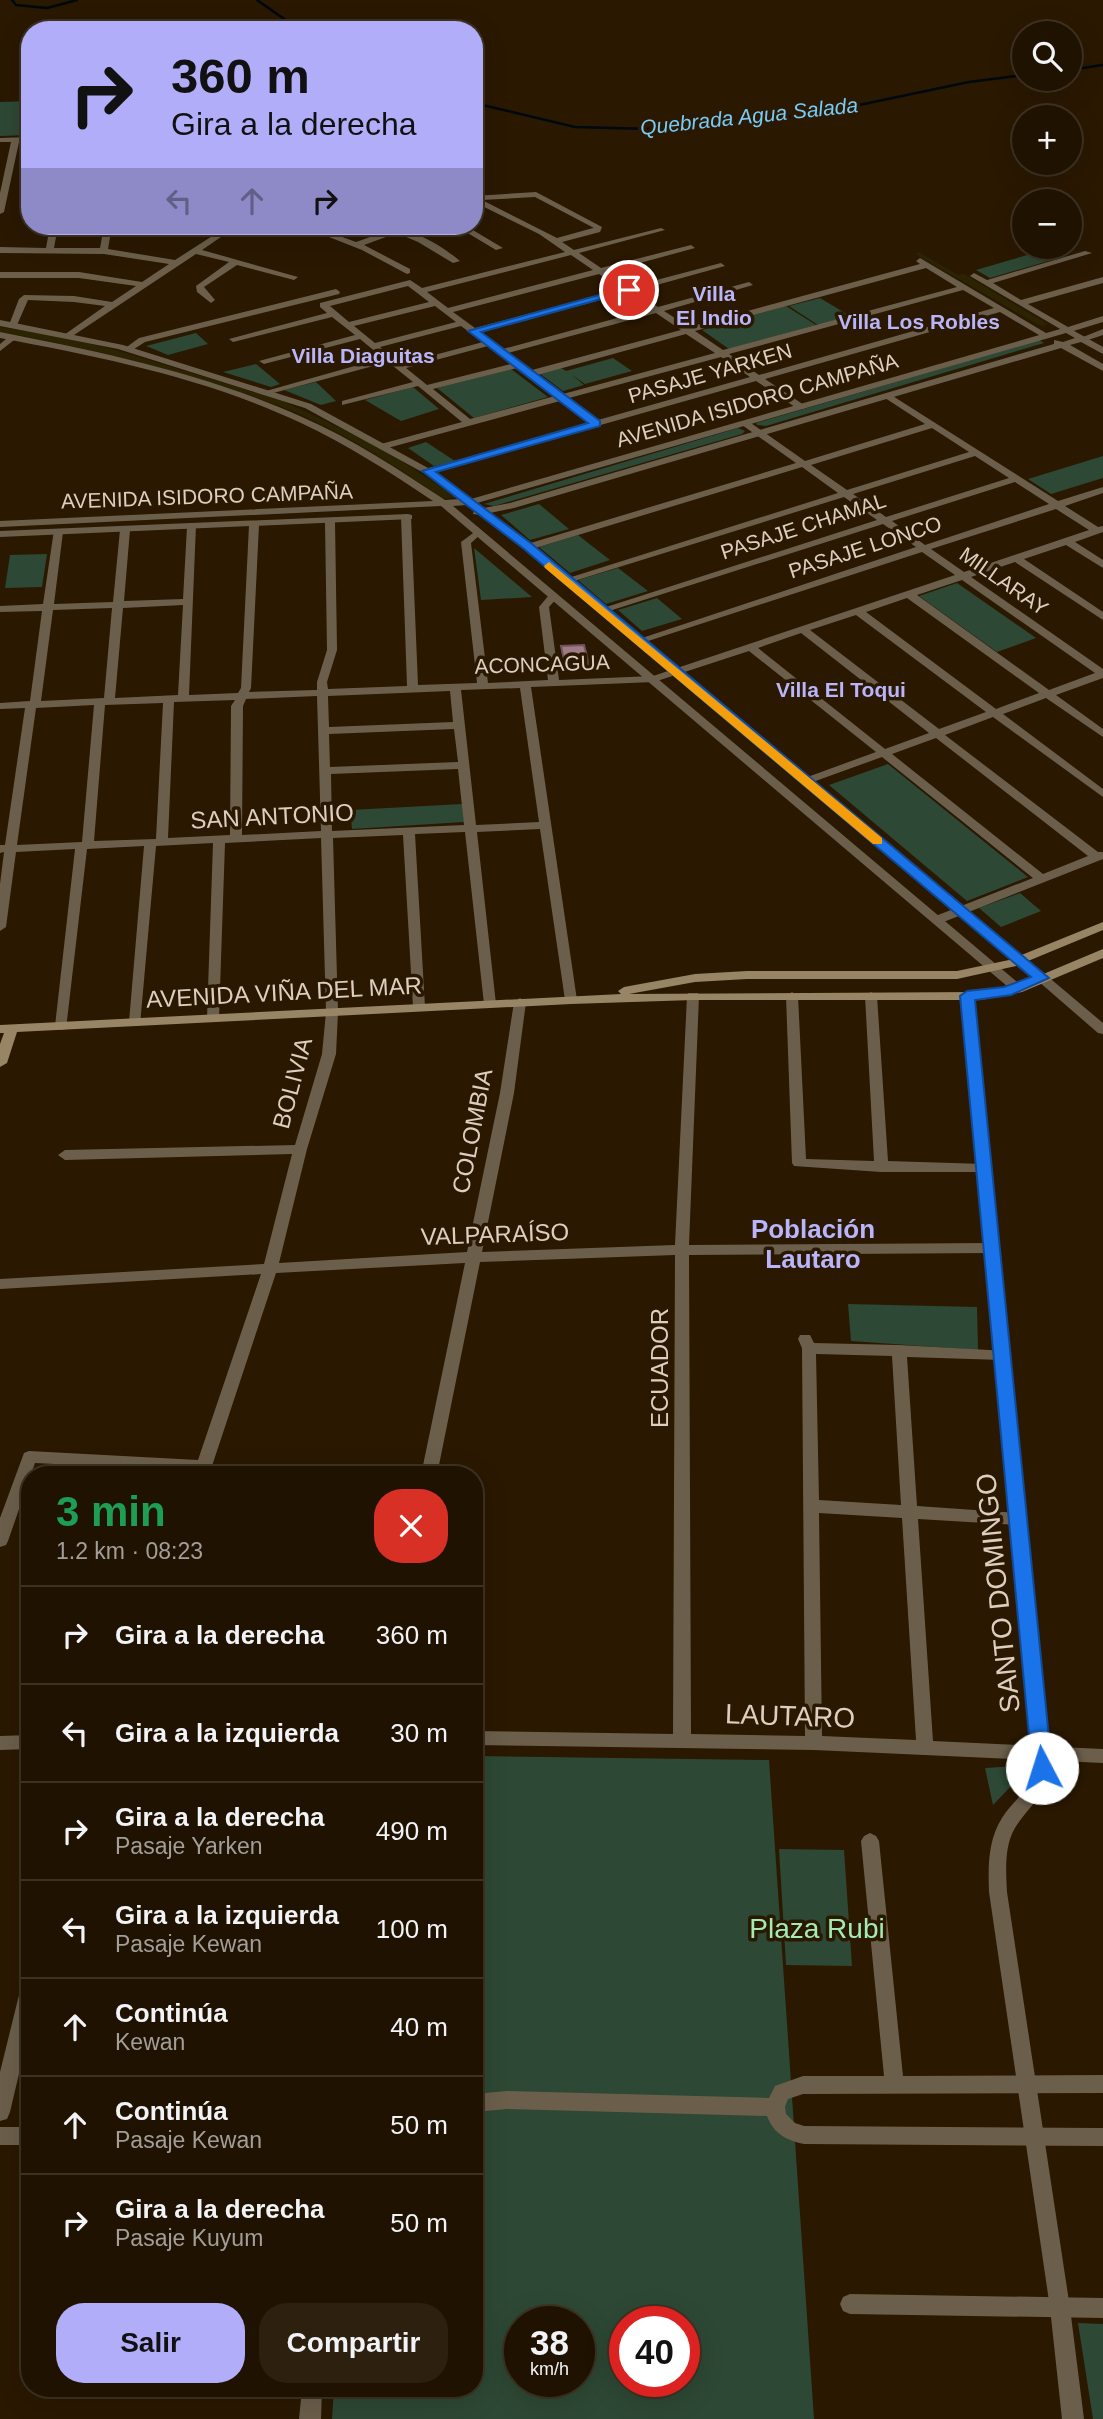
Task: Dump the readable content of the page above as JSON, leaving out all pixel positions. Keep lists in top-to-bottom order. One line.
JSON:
{"streets":{"main road":["AVENIDA VIÑA DEL MAR"],"street":["PASAJE YARKEN","AVENIDA ISIDORO CAMPAÑA","PASAJE CHAMAL","PASAJE LONCO","MILLARAY","ACONCAGUA","SAN ANTONIO","BOLIVIA","COLOMBIA","VALPARAÍSO","ECUADOR","SANTO DOMINGO","LAUTARO"]},"crossings":[["AVENIDA ISIDORO CAMPAÑA","MILLARAY"],["AVENIDA ISIDORO CAMPAÑA","BOLIVIA"],["PASAJE CHAMAL","MILLARAY"],["PASAJE LONCO","MILLARAY"],["MILLARAY","ACONCAGUA"],["ACONCAGUA","BOLIVIA"],["SAN ANTONIO","BOLIVIA"],["AVENIDA VIÑA DEL MAR","BOLIVIA"],["AVENIDA VIÑA DEL MAR","COLOMBIA"],["AVENIDA VIÑA DEL MAR","ECUADOR"],["AVENIDA VIÑA DEL MAR","SANTO DOMINGO"],["BOLIVIA","VALPARAÍSO"],["COLOMBIA","VALPARAÍSO"],["VALPARAÍSO","ECUADOR"],["VALPARAÍSO","SANTO DOMINGO"],["ECUADOR","LAUTARO"],["SANTO DOMINGO","LAUTARO"]],"districts":["Villa El Indio","Villa Los Robles","Villa Diaguitas","Villa El Toqui","Población Lautaro"],"water":["Quebrada Agua Salada"],"parks":["Plaza Rubi"],"page":{"map_buttons":["+","−"],"turn":["360 m","Gira a la derecha"],"heading":["3 min","1.2 km · 08:23"],"list":[{"name":"Gira a la derecha","value":"360 m"},{"name":"Gira a la izquierda","value":"30 m"},{"name":"Gira a la derecha","note":"Pasaje Yarken","value":"490 m"},{"name":"Gira a la izquierda","note":"Pasaje Kewan","value":"100 m"},{"name":"Continúa","note":"Kewan","value":"40 m"},{"name":"Continúa","note":"Pasaje Kewan","value":"50 m"},{"name":"Gira a la derecha","note":"Pasaje Kuyum","value":"50 m"}],"buttons":["Salir","Compartir"],"speed":"38 km/h","limit":"40"}}
